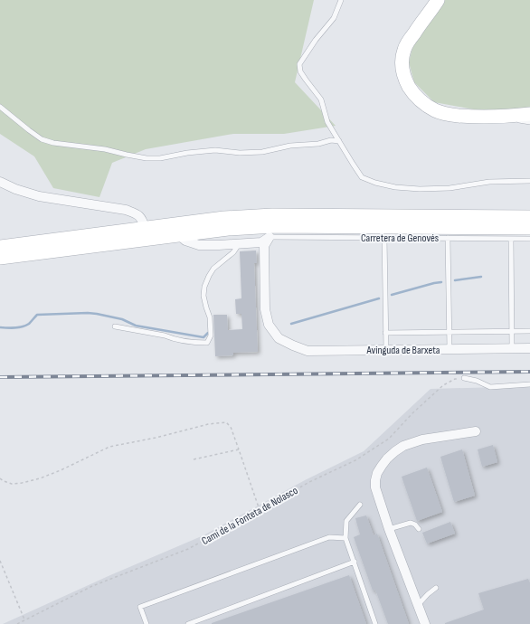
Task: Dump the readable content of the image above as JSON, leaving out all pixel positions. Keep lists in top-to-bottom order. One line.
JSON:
{"streets":{"street":["Carretera de Genovés","Avinguda de Barxeta"],"path":["Camí de la Fonteta de Nolasco"]},"crossings":[["Carretera de Genovés","Avinguda de Barxeta"]]}
